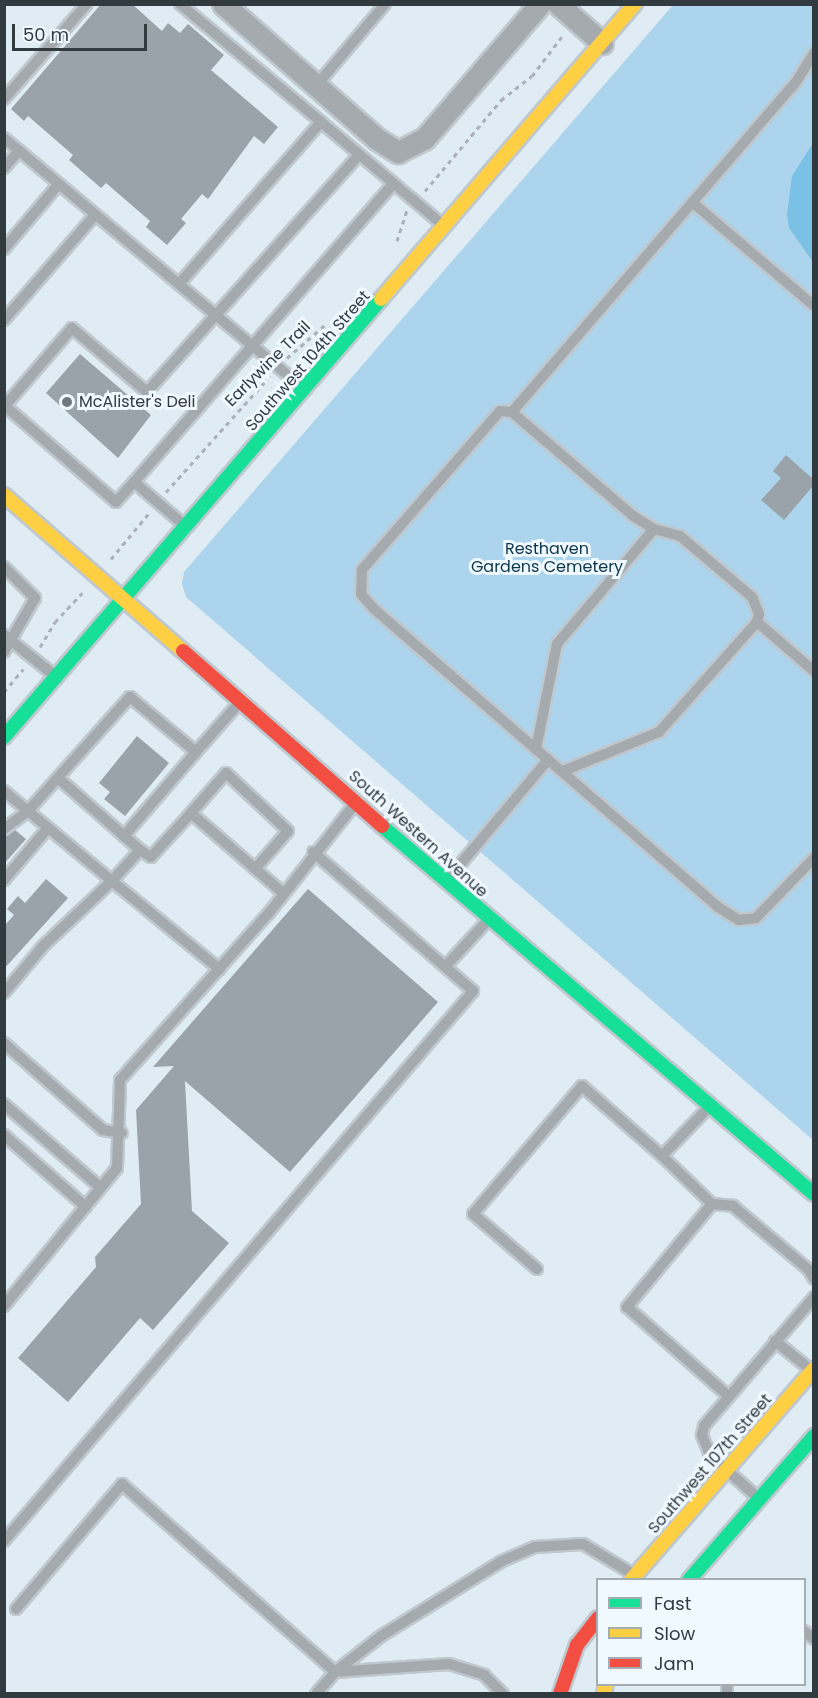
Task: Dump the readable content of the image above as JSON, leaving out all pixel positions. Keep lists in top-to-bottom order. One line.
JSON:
{"streets":{"main road":["Southwest 104th Street","South Western Avenue","Southwest 107th Street"],"path":["Earlywine Trail"]},"crossings":[["Southwest 104th Street","South Western Avenue"],["Earlywine Trail","South Western Avenue"]],"parks":["Resthaven Gardens Cemetery"],"places":["McAlister's Deli"],"legend":["Fast","Slow","Jam"],"scale_bar":"50 m"}
